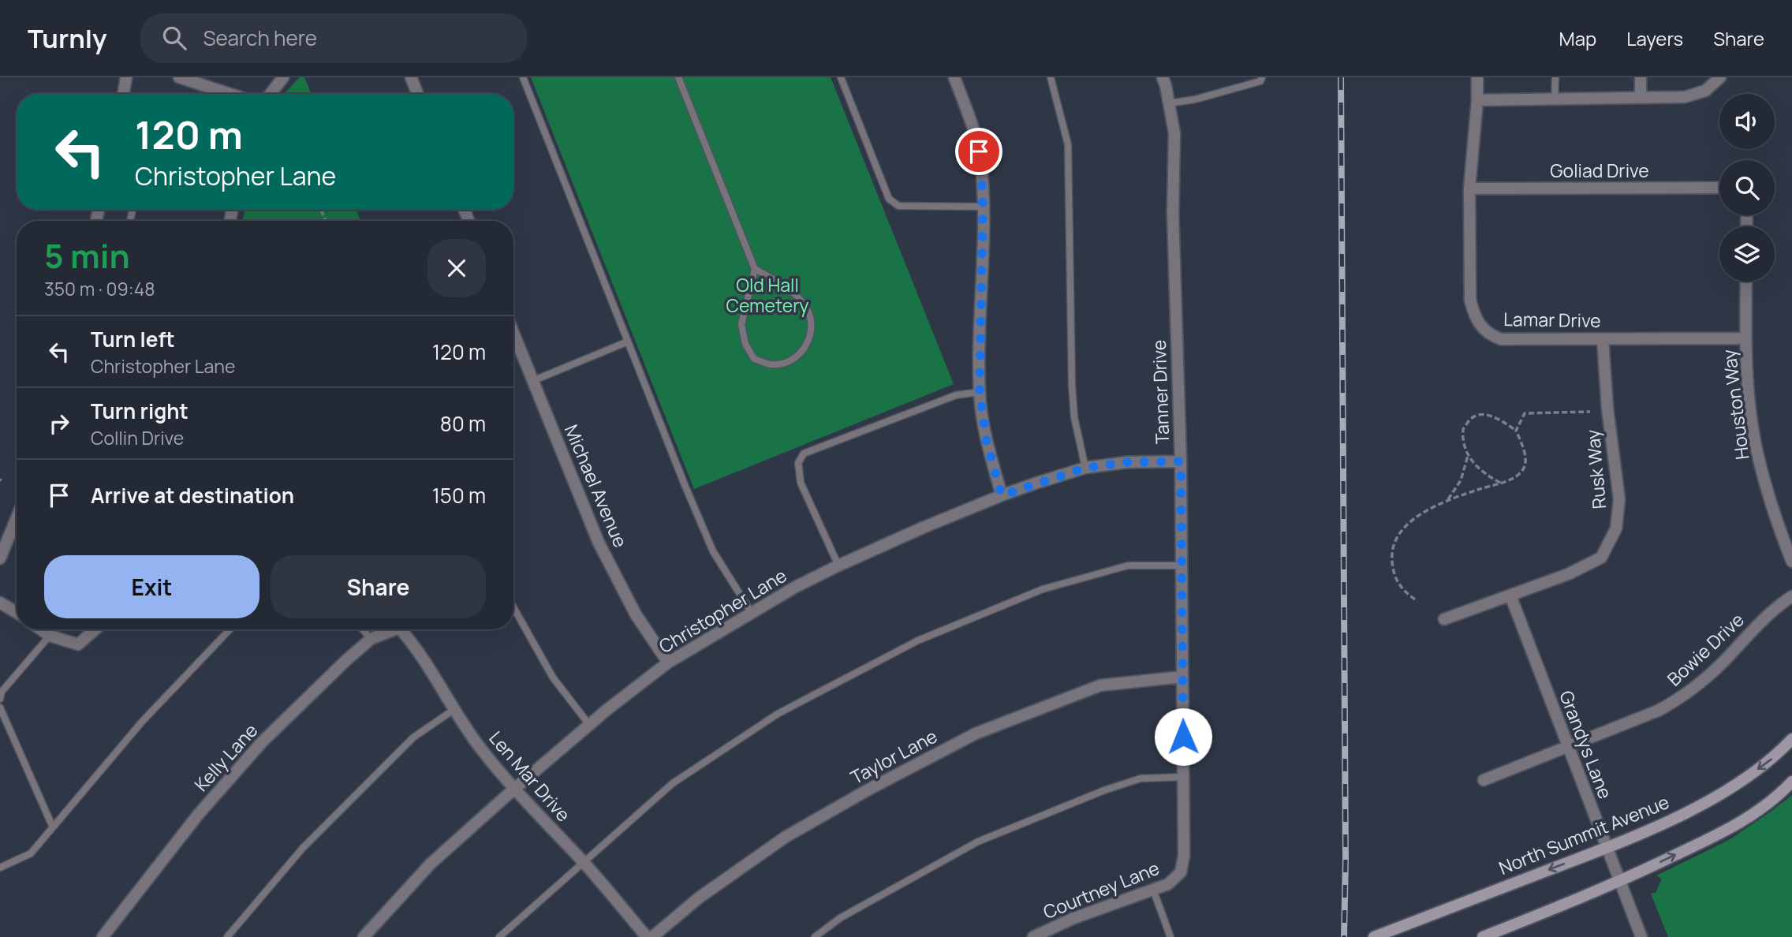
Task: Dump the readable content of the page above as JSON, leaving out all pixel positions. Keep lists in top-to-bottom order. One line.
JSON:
{"streets":{"main road":["North Summit Avenue"],"street":["Goliad Drive","Lamar Drive","Tanner Drive","Houston Way","Rusk Way","Michael Avenue","Christopher Lane","Bowie Drive","Grandys Lane","Taylor Lane","Kelly Lane","Len Mar Drive","Courtney Lane"]},"crossings":[["Goliad Drive","Lamar Drive"],["Lamar Drive","Houston Way"],["Lamar Drive","Rusk Way"],["Tanner Drive","Christopher Lane"],["Tanner Drive","Taylor Lane"],["Tanner Drive","Courtney Lane"],["Rusk Way","Grandys Lane"],["Michael Avenue","Christopher Lane"],["Christopher Lane","Len Mar Drive"],["Bowie Drive","Grandys Lane"],["Grandys Lane","North Summit Avenue"]],"parks":["Old Hall Cemetery"],"page":{"header":"Turnly","search":"Search here","nav":["Map","Layers","Share"],"turn":["120 m","Christopher Lane"],"heading":["5 min","350 m · 09:48"],"list":[{"name":"Turn left","note":"Christopher Lane","value":"120 m"},{"name":"Turn right","note":"Collin Drive","value":"80 m"},{"name":"Arrive at destination","value":"150 m"}],"buttons":["Exit","Share"]}}
